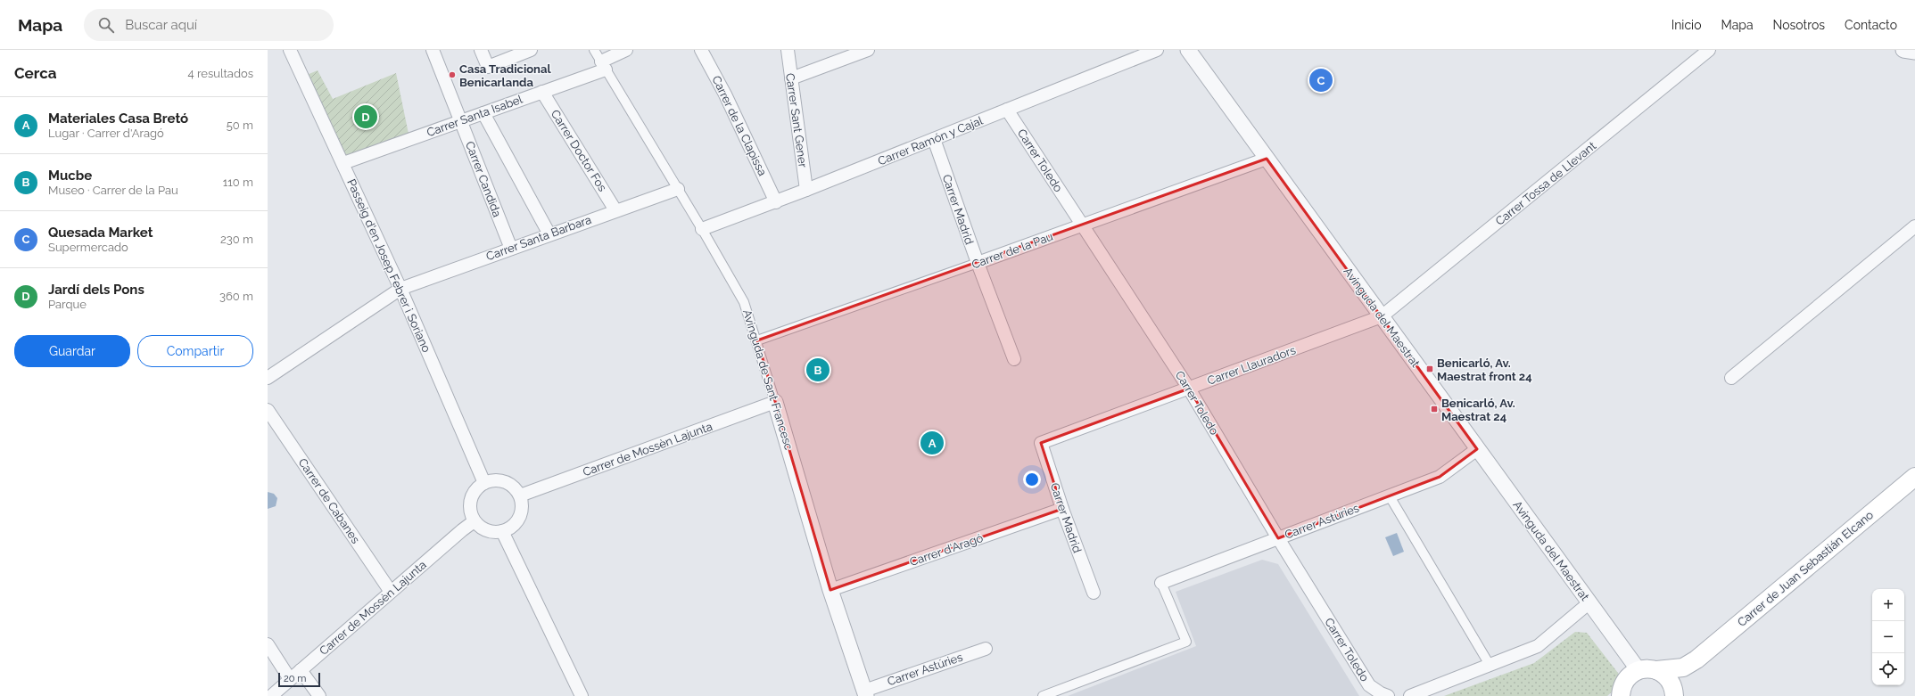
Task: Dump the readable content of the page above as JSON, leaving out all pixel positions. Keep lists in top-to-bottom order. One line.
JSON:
{"streets":{"main road":["Carrer de Juan Sebastián Elcano"],"street":["Carrer Santa Isabel","Carrer Sant Gener","Carrer de la Clapissa","Carrer Ramón y Cajal","Carrer Doctor Fos","Carrer Toledo","Carrer Candida","Carrer Tossa de Llevant","Carrer Madrid","Carrer Santa Barbara","Carrer de la Pau","Passeig d'en Josep Febrer i Soriano","Avinguda del Maestrat","Carrer Llauradors","Avinguda de Sant Francesc","Carrer de Mossèn Lajunta","Carrer de Cabanes","Carrer Astúries","Carrer d'Aragó"]},"crossings":[["Carrer Santa Isabel","Carrer Doctor Fos"],["Carrer Santa Isabel","Carrer Candida"],["Carrer Santa Isabel","Passeig d'en Josep Febrer i Soriano"],["Carrer Santa Isabel","Avinguda de Sant Francesc"],["Carrer Sant Gener","Carrer Ramón y Cajal"],["Carrer de la Clapissa","Carrer Ramón y Cajal"],["Carrer Ramón y Cajal","Carrer Toledo"],["Carrer Ramón y Cajal","Carrer Madrid"],["Carrer Ramón y Cajal","Avinguda de Sant Francesc"],["Carrer Doctor Fos","Carrer Santa Barbara"],["Carrer Toledo","Carrer de la Pau"],["Carrer Toledo","Carrer Llauradors"],["Carrer Toledo","Carrer Astúries"],["Carrer Candida","Carrer Santa Barbara"],["Carrer Tossa de Llevant","Avinguda del Maestrat"],["Carrer Tossa de Llevant","Carrer Llauradors"],["Carrer Madrid","Carrer de la Pau"],["Carrer Madrid","Carrer Llauradors"],["Carrer Madrid","Carrer d'Aragó"],["Carrer Santa Barbara","Passeig d'en Josep Febrer i Soriano"],["Carrer Santa Barbara","Avinguda de Sant Francesc"],["Carrer de la Pau","Avinguda del Maestrat"],["Carrer de la Pau","Avinguda de Sant Francesc"],["Passeig d'en Josep Febrer i Soriano","Carrer de Mossèn Lajunta"],["Avinguda del Maestrat","Carrer Llauradors"],["Avinguda del Maestrat","Carrer Astúries"],["Avinguda del Maestrat","Carrer de Juan Sebastián Elcano"],["Avinguda de Sant Francesc","Carrer de Mossèn Lajunta"],["Avinguda de Sant Francesc","Carrer Astúries"],["Avinguda de Sant Francesc","Carrer d'Aragó"],["Carrer de Mossèn Lajunta","Carrer de Cabanes"]],"places":{"other":["Casa Tradicional Benicarlanda"],"transit":["Benicarló, Av. Maestrat front 24","Benicarló, Av. Maestrat 24"]},"scale_bar":"20 m","page":{"header":"Mapa","search":"Buscar aquí","nav":["Inicio","Mapa","Nosotros","Contacto"],"heading":["Cerca","4 resultados"],"pins":["C","D","B","A"],"list":[{"mark":"A","name":"Materiales Casa Bretó","note":"Lugar · Carrer d'Aragó","value":"50 m"},{"mark":"B","name":"Mucbe","note":"Museo · Carrer de la Pau","value":"110 m"},{"mark":"C","name":"Quesada Market","note":"Supermercado","value":"230 m"},{"mark":"D","name":"Jardí dels Pons","note":"Parque","value":"360 m"}],"buttons":["Guardar","Compartir"],"map_buttons":["+","−"],"scale":"20 m"}}
